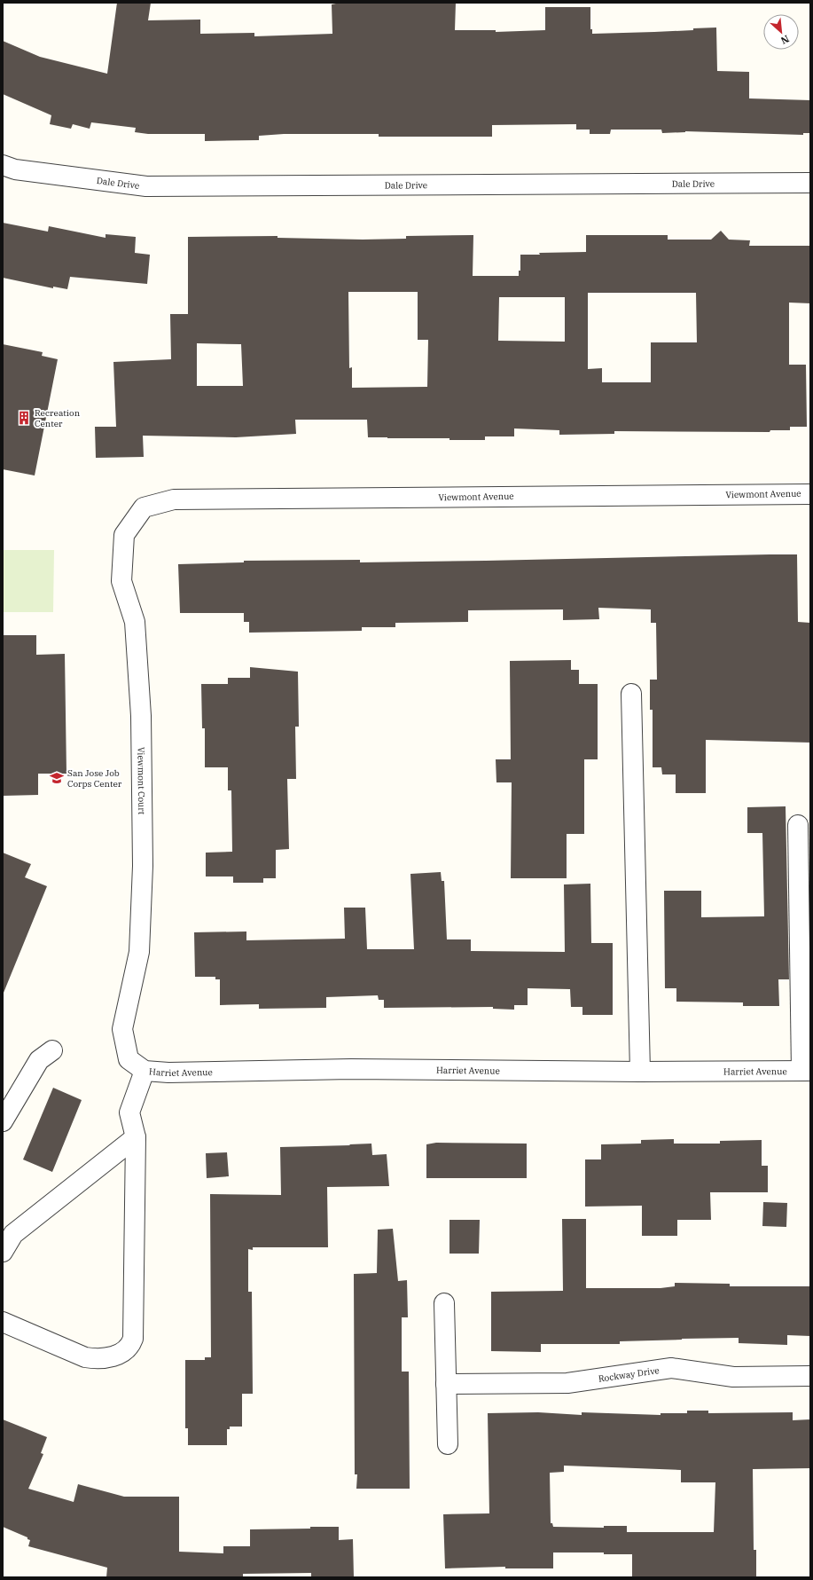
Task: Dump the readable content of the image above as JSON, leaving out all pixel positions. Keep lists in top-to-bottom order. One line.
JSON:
{"streets":{"street":["Dale Drive","Viewmont Avenue","Viewmont Court","Harriet Avenue","Rockway Drive"]},"crossings":[["Viewmont Avenue","Viewmont Court"],["Viewmont Court","Harriet Avenue"]],"places":{"building":["Recreation Center"],"school or university":["San Jose Job Corps Center"]},"north":"bottom right"}
